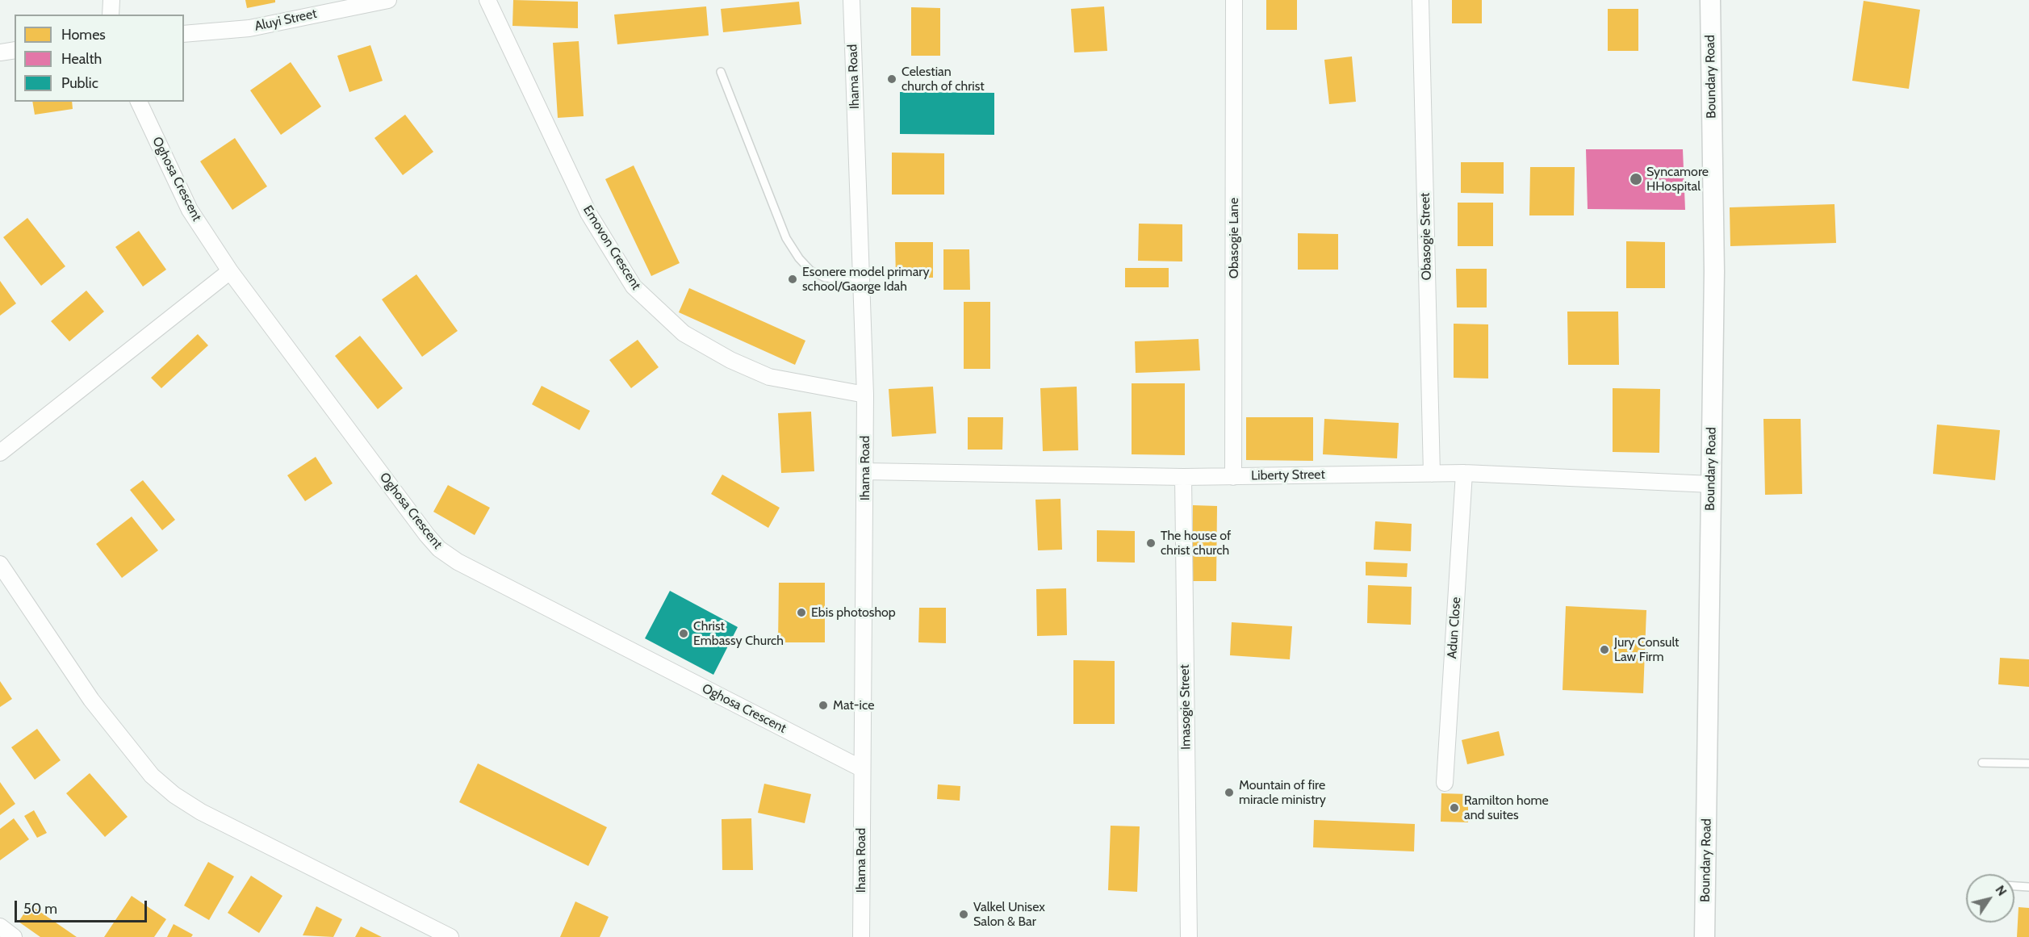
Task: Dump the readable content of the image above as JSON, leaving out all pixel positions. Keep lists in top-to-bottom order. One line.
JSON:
{"streets":{"street":["Aluyi Street","Ihama Road","Boundary Road","Oghosa Crescent","Obasogie Street","Obasogie Lane","Emovon Crescent","Liberty Street","Adun Close","Imasogie Street"]},"crossings":[["Ihama Road","Oghosa Crescent"],["Ihama Road","Emovon Crescent"],["Ihama Road","Liberty Street"],["Boundary Road","Liberty Street"],["Obasogie Street","Liberty Street"],["Obasogie Lane","Liberty Street"],["Liberty Street","Adun Close"],["Liberty Street","Imasogie Street"]],"places":["Celestian church of christ","Syncamore HHospital","Esonere model primary school/Gaorge Idah","The house of christ church","Ebis photoshop","Christ Embassy Church","Jury Consult Law Firm","Mat-ice","Mountain of fire miracle ministry","Ramilton home and suites","Valkel Unisex Salon & Bar"],"legend":["Homes","Health","Public"],"scale_bar":"50 m","north":"top right"}
